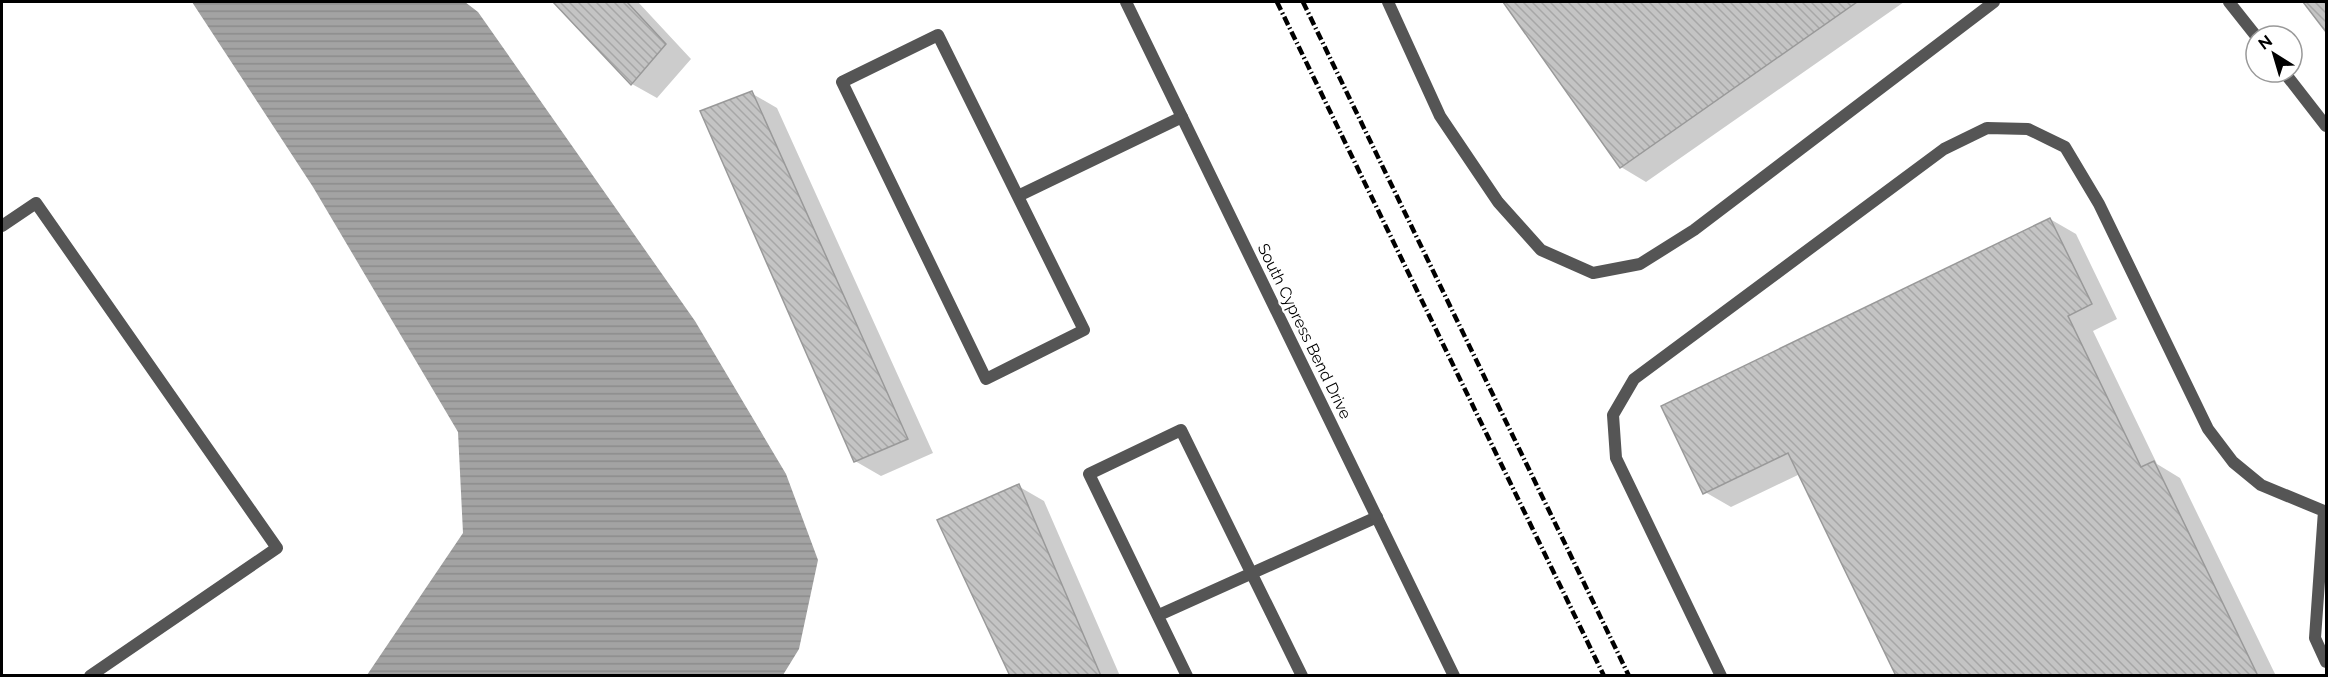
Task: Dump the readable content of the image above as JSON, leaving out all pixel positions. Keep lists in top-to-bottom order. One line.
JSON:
{"streets":{"street":["South Cypress Bend Drive"]},"north":"top left"}
